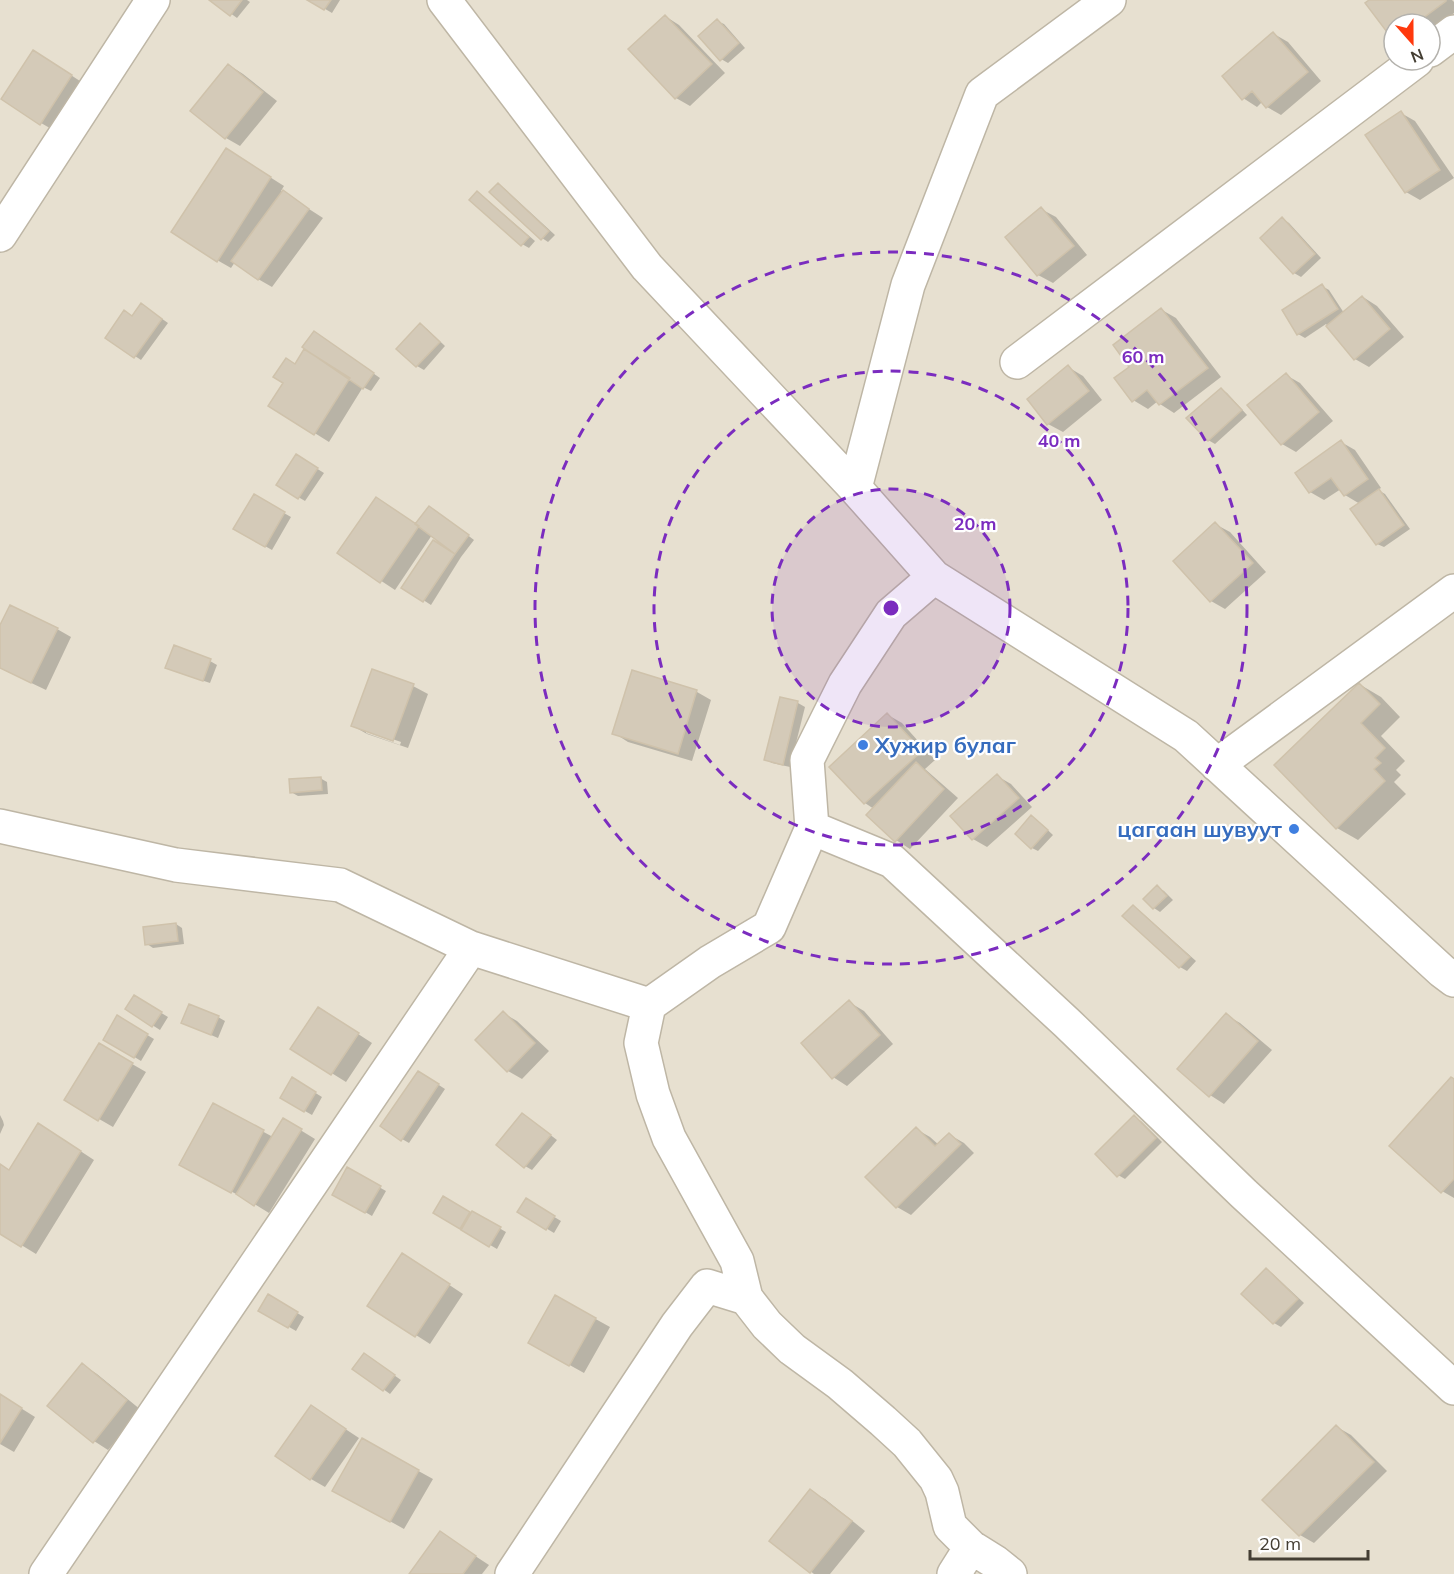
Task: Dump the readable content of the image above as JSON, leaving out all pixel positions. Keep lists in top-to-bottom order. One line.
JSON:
{"places":["Хужир булаг","цагаан шувуут"],"scale_bar":"20 m","north":"bottom","rings":["60 m","40 m","20 m"]}
